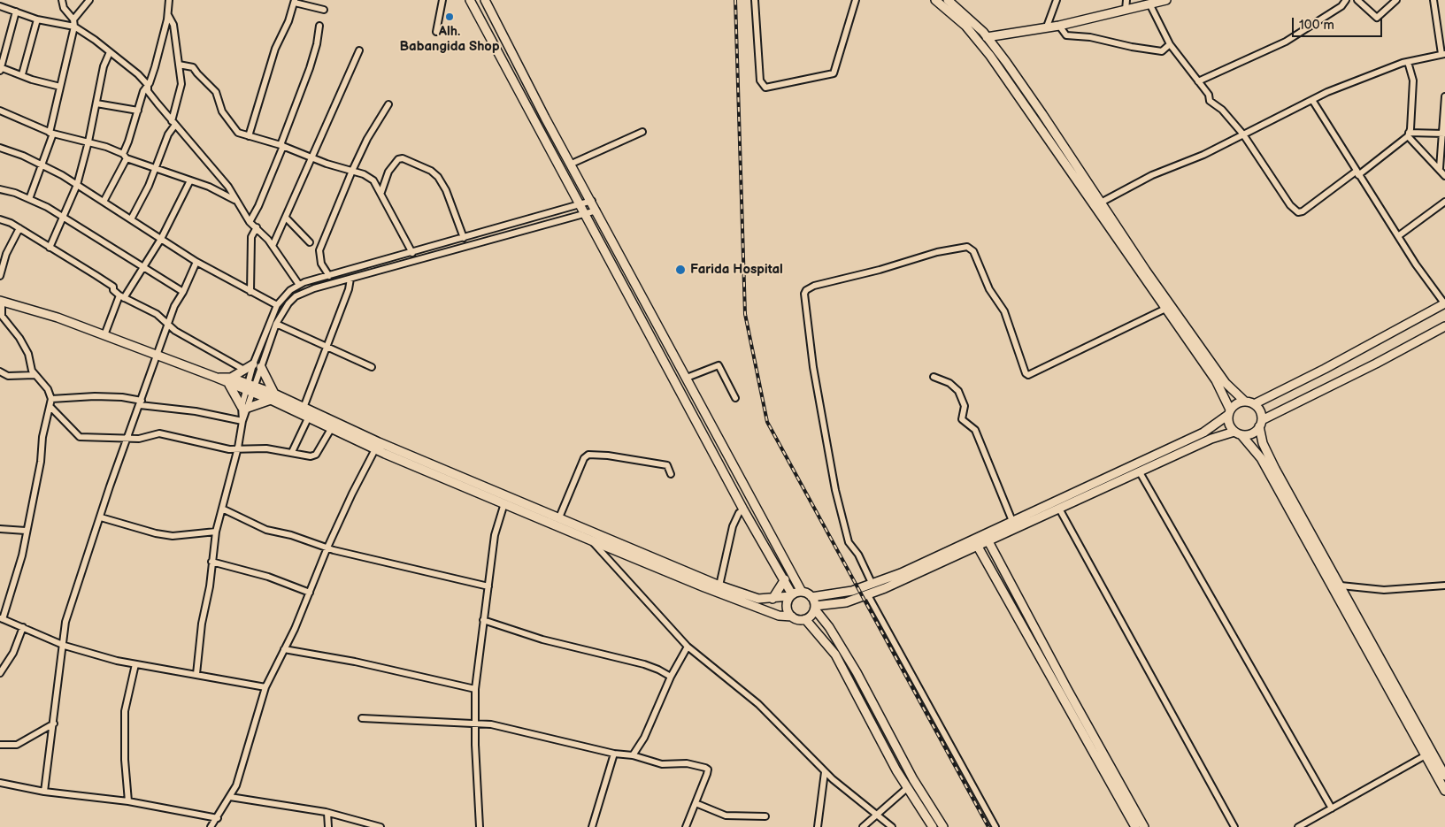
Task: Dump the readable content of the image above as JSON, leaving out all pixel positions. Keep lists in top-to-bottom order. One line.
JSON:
{"places":["Alh. Babangida Shop","Farida Hospital"],"scale_bar":"100 m"}
